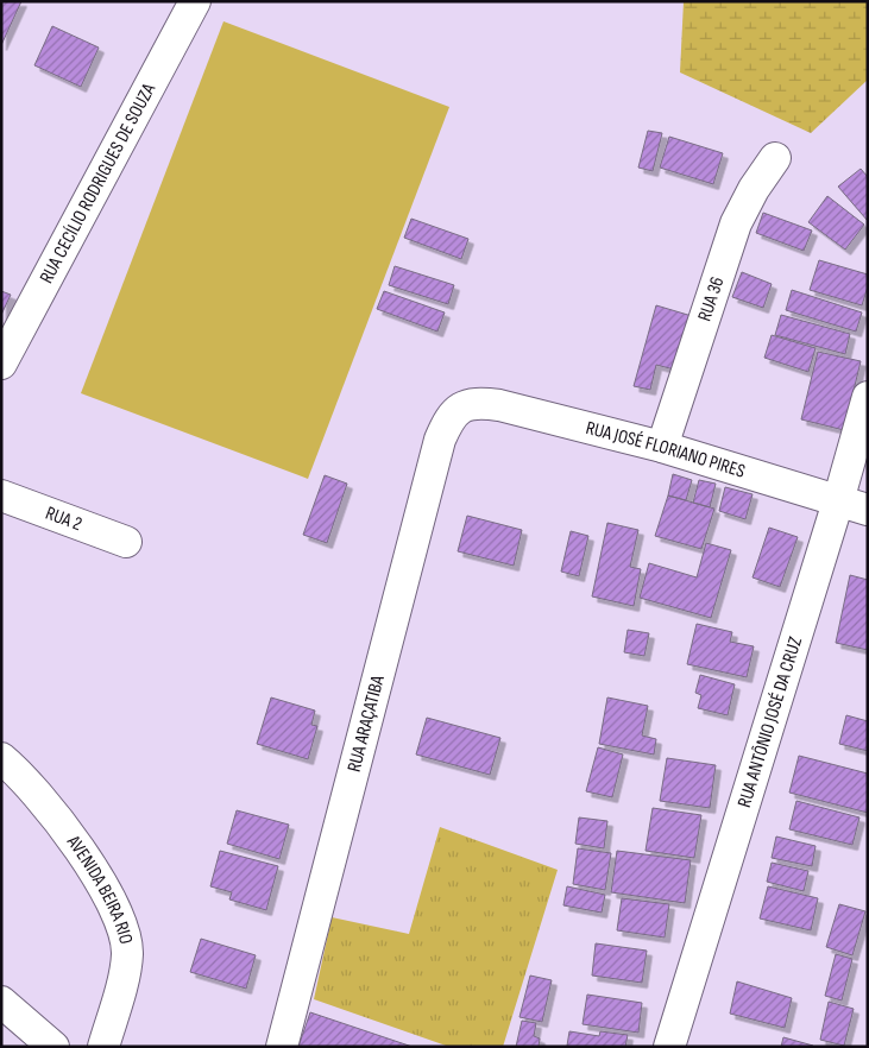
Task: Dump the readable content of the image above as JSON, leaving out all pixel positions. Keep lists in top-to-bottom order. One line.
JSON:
{"streets":{"street":["RUA CECÍLIO RODRIGUES DE SOUZA","RUA 36","RUA JOSÉ FLORIANO PIRES","RUA 2","RUA ANTÔNIO JOSÉ DA CRUZ","RUA ARAÇATIBA","AVENIDA BEIRA RIO"]},"crossings":[["RUA 36","RUA JOSÉ FLORIANO PIRES"],["RUA JOSÉ FLORIANO PIRES","RUA ANTÔNIO JOSÉ DA CRUZ"],["RUA JOSÉ FLORIANO PIRES","RUA ARAÇATIBA"]]}
